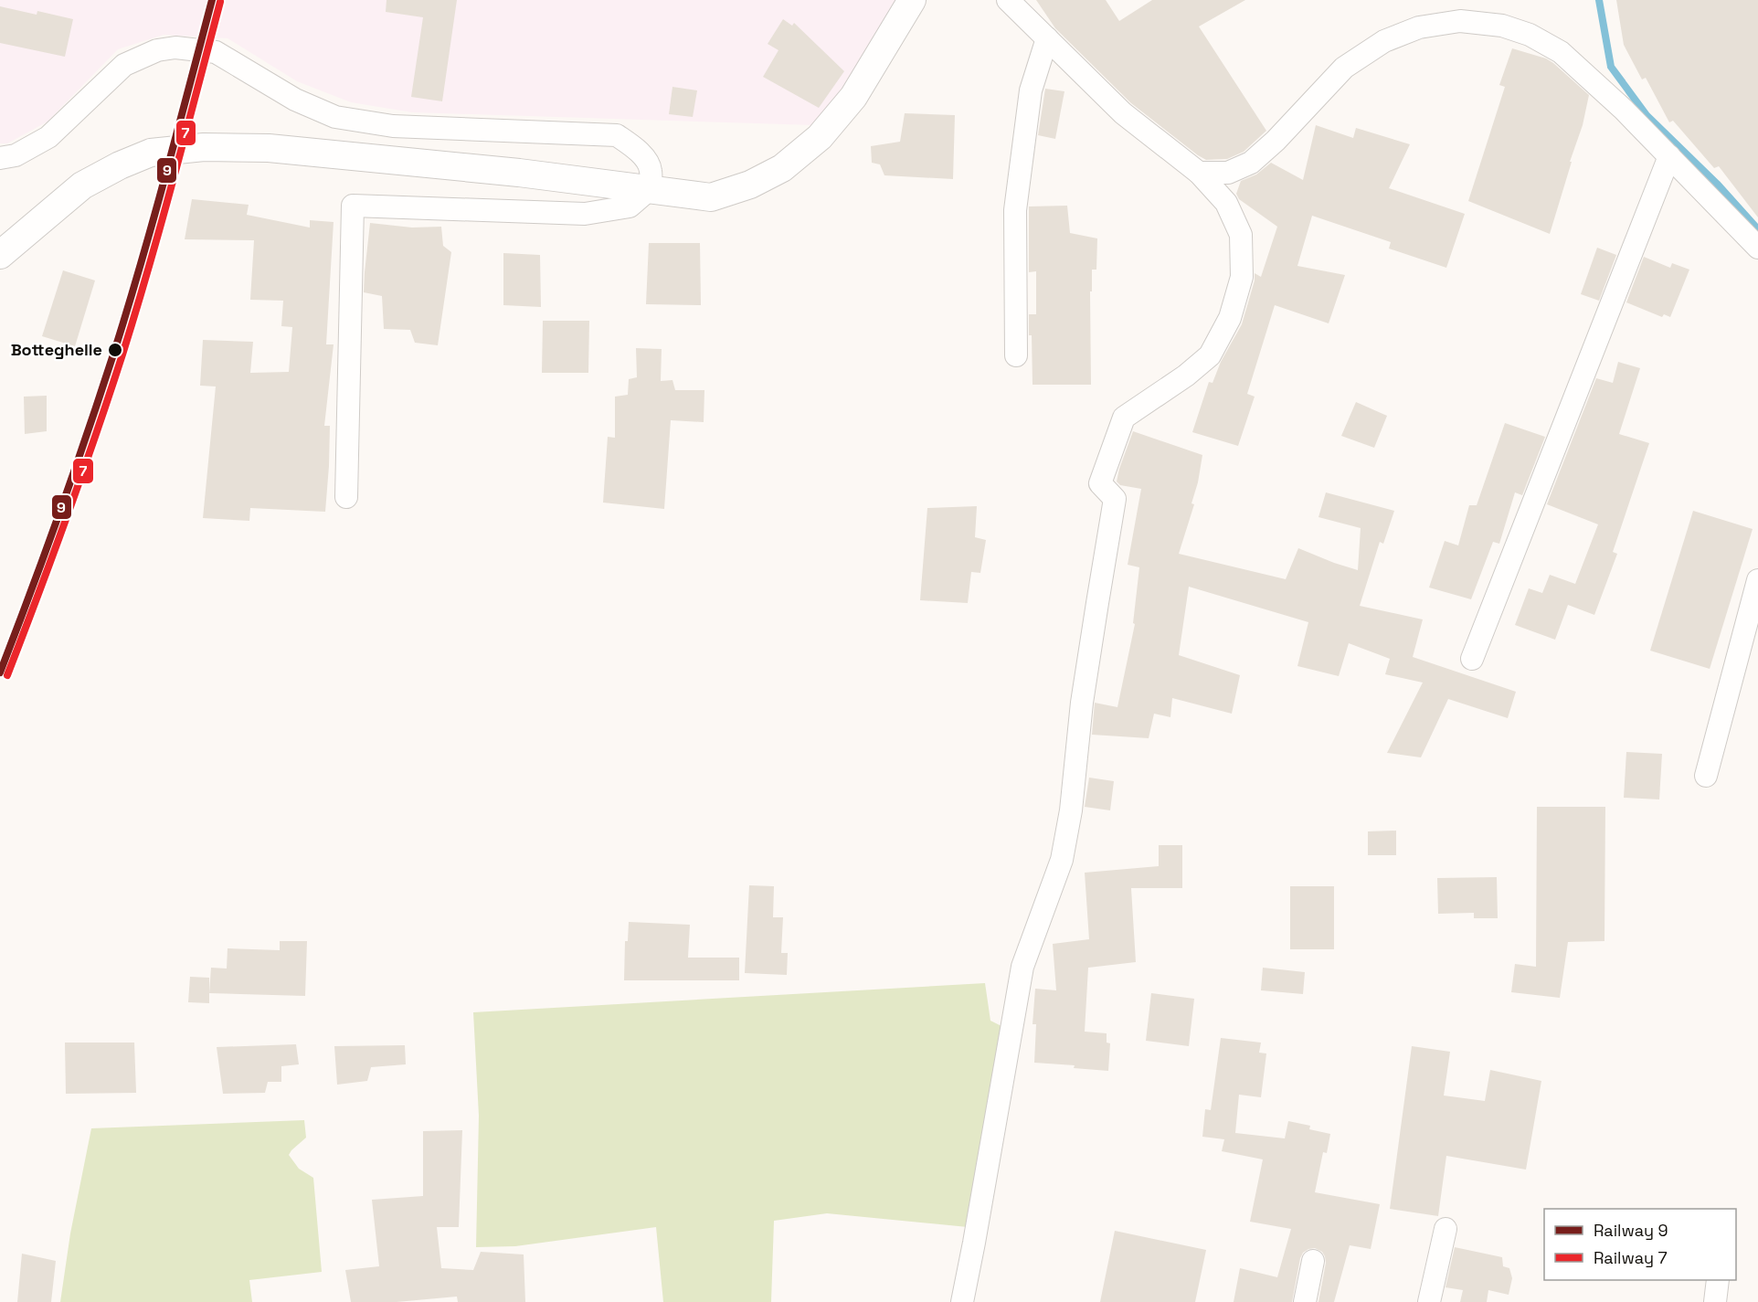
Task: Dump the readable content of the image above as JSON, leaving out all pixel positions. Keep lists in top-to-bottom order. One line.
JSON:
{"places":["Botteghelle"],"lines":["rail line 9","rail line 7"],"legend":["Railway 9","Railway 7"]}
